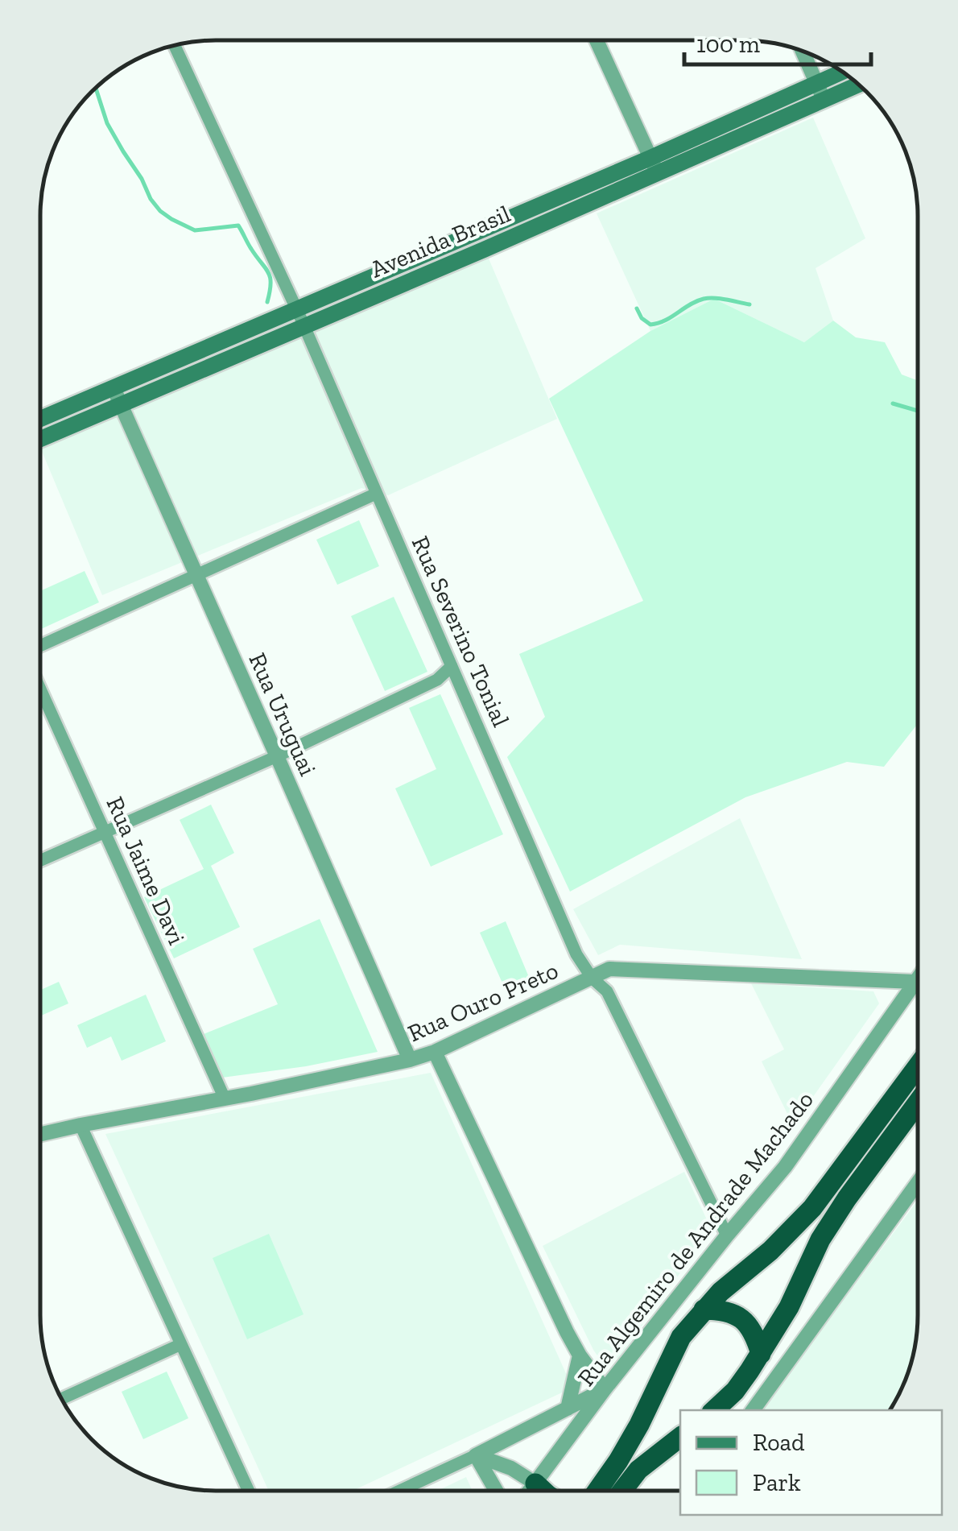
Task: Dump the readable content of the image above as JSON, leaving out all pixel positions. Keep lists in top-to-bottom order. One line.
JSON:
{"streets":{"main road":["Avenida Brasil"],"street":["Rua Severino Tonial","Rua Uruguai","Rua Jaime Davi","Rua Ouro Preto","Rua Algemiro de Andrade Machado"]},"crossings":[["Avenida Brasil","Rua Severino Tonial"],["Avenida Brasil","Rua Uruguai"],["Rua Severino Tonial","Rua Ouro Preto"],["Rua Severino Tonial","Rua Algemiro de Andrade Machado"],["Rua Uruguai","Rua Ouro Preto"],["Rua Jaime Davi","Rua Ouro Preto"],["Rua Ouro Preto","Rua Algemiro de Andrade Machado"]],"legend":["Road","Park"],"scale_bar":"100 m"}
